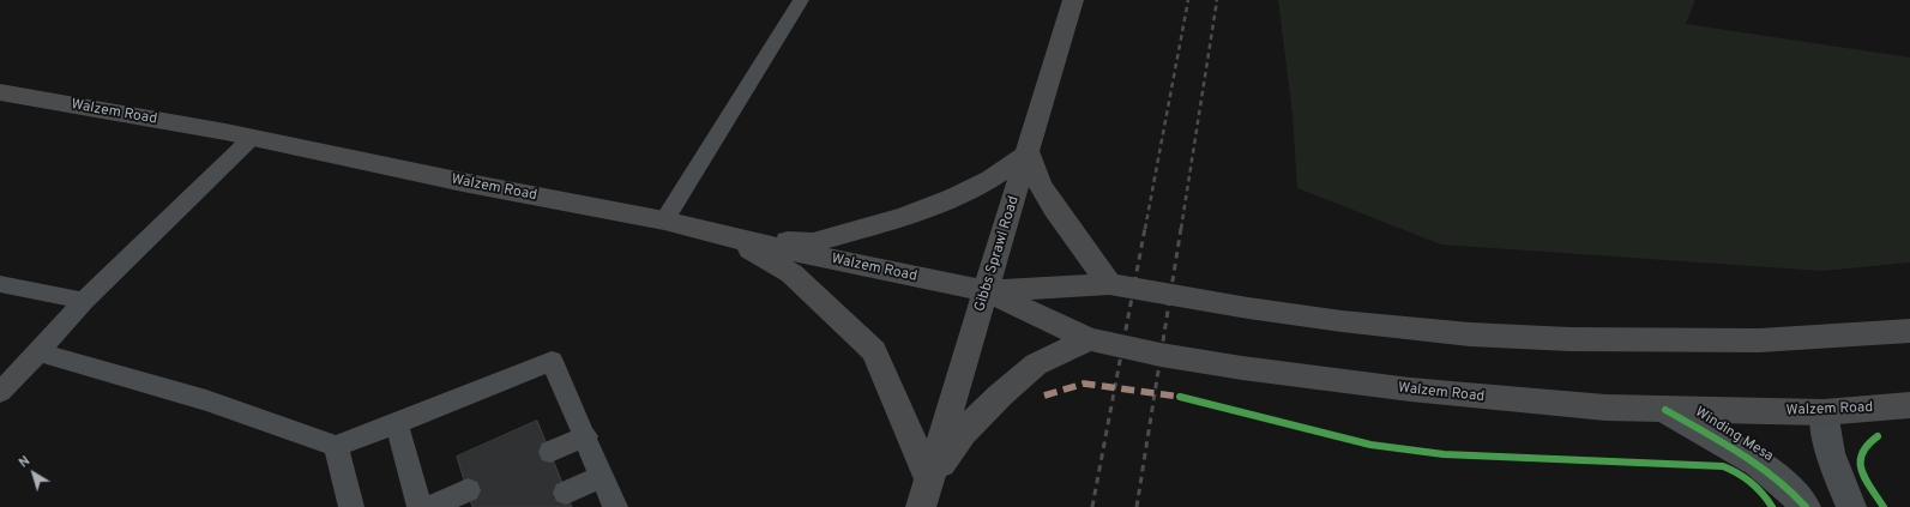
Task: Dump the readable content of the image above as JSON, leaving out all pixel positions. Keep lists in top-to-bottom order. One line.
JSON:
{"streets":{"main road":["Walzem Road","Gibbs Sprawl Road"],"street":["Winding Mesa"]},"crossings":[["Walzem Road","Gibbs Sprawl Road"],["Walzem Road","Winding Mesa"]],"north":"top left"}
